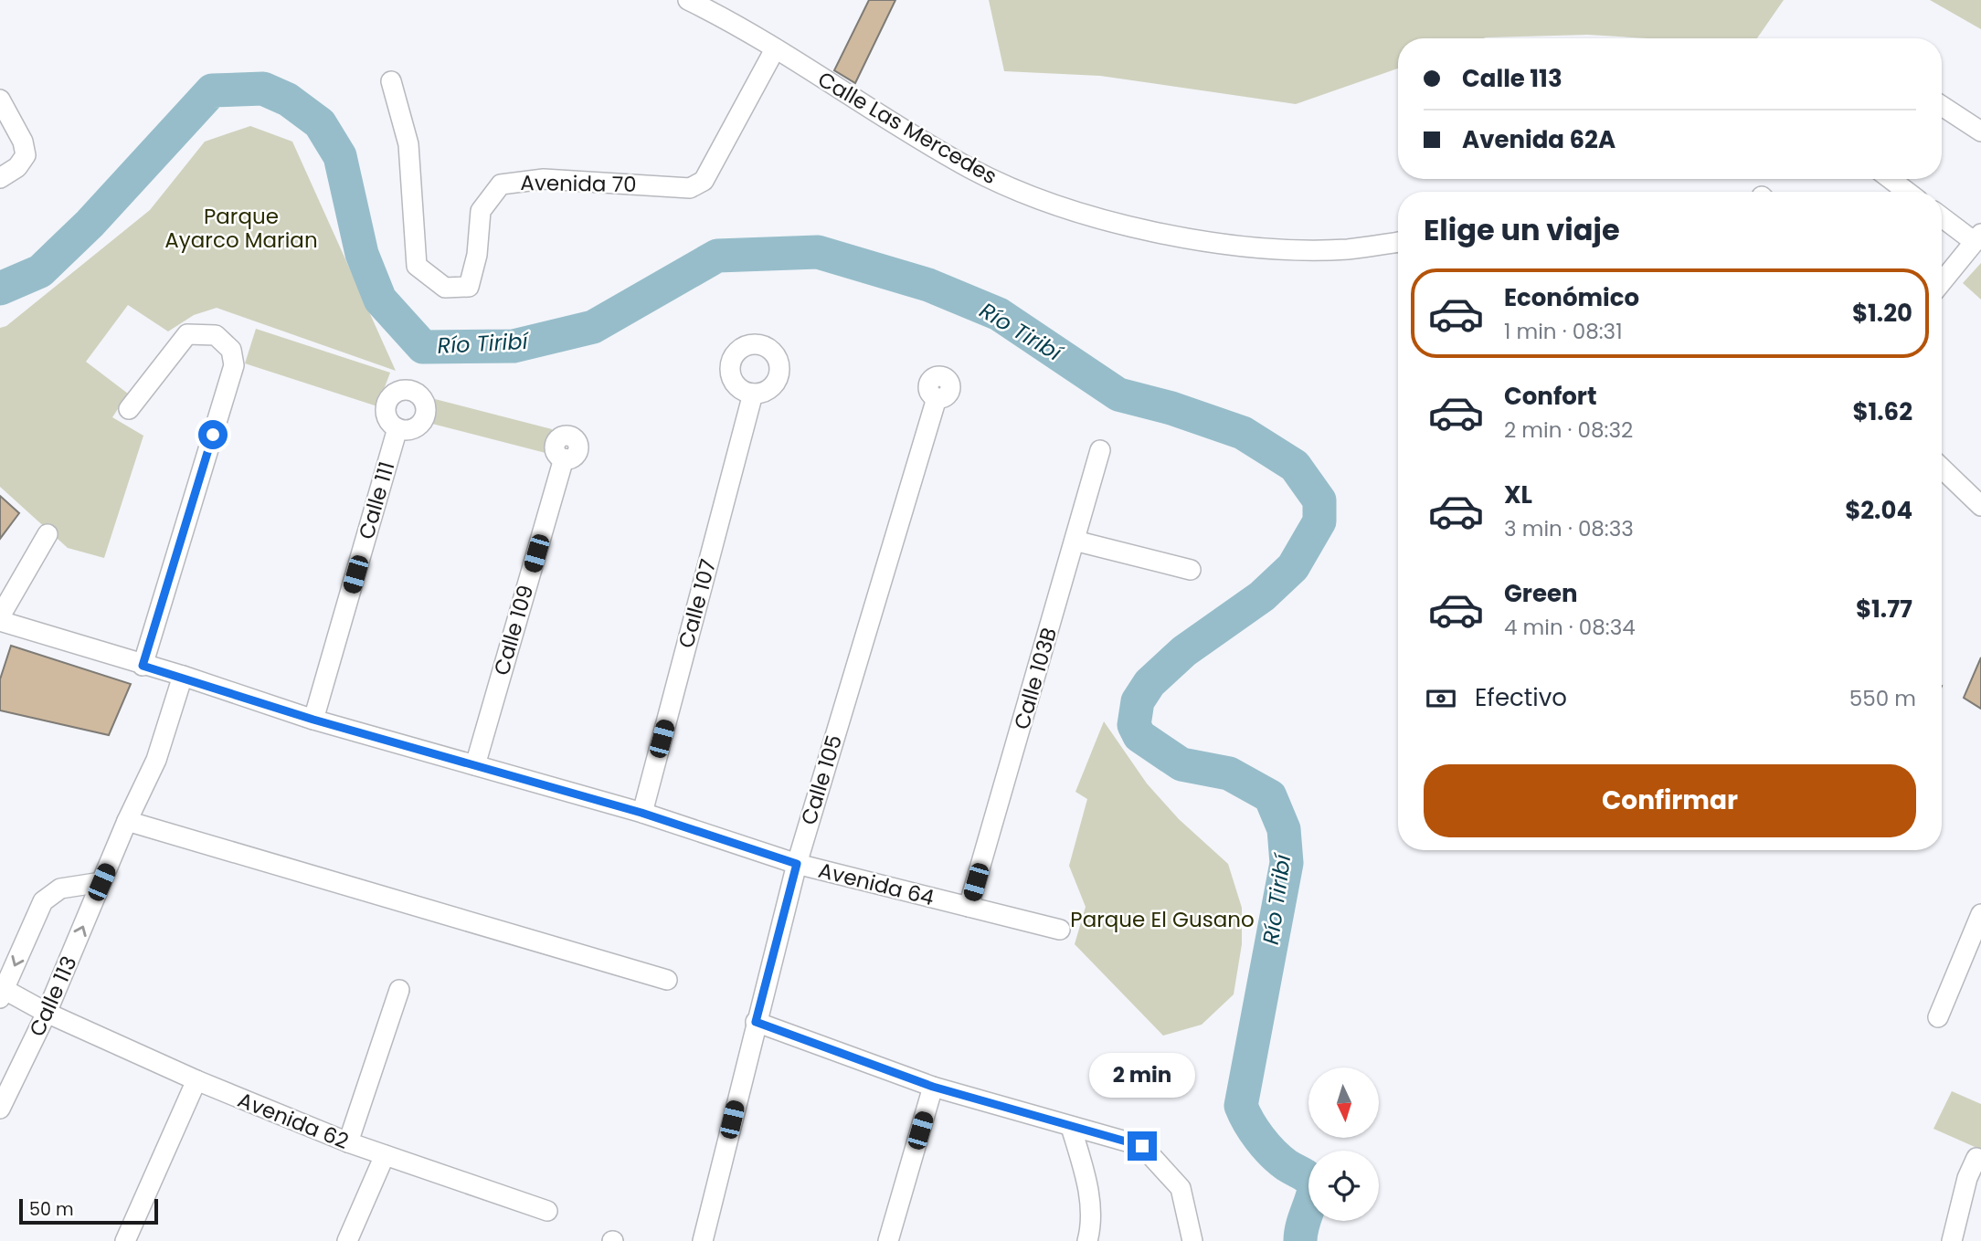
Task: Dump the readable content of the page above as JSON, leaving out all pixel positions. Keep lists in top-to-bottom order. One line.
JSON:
{"streets":{"street":["Calle Las Mercedes","Avenida 70","Calle 111","Calle 107","Calle 109","Calle 103B","Calle 105","Avenida 64","Calle 113","Avenida 62"]},"crossings":[["Calle Las Mercedes","Avenida 70"],["Calle 111","Avenida 64"],["Calle 107","Avenida 64"],["Calle 109","Avenida 64"],["Calle 103B","Avenida 64"],["Calle 105","Avenida 64"],["Avenida 64","Calle 113"],["Calle 113","Avenida 62"]],"water":["Río Tiribí"],"parks":["Parque Ayarco Marian","Parque El Gusano"],"scale_bar":"50 m","north":"bottom","page":{"banner":["Calle 113","Avenida 62A"],"heading":"Elige un viaje","list":[{"name":"Económico","note":"1 min · 08:31","value":"$1.20"},{"name":"Confort","note":"2 min · 08:32","value":"$1.62"},{"name":"XL","note":"3 min · 08:33","value":"$2.04"},{"name":"Green","note":"4 min · 08:34","value":"$1.77"}],"pay":["Efectivo","550 m"],"buttons":"Confirmar","bubble":"2 min","scale":"50 m"}}
